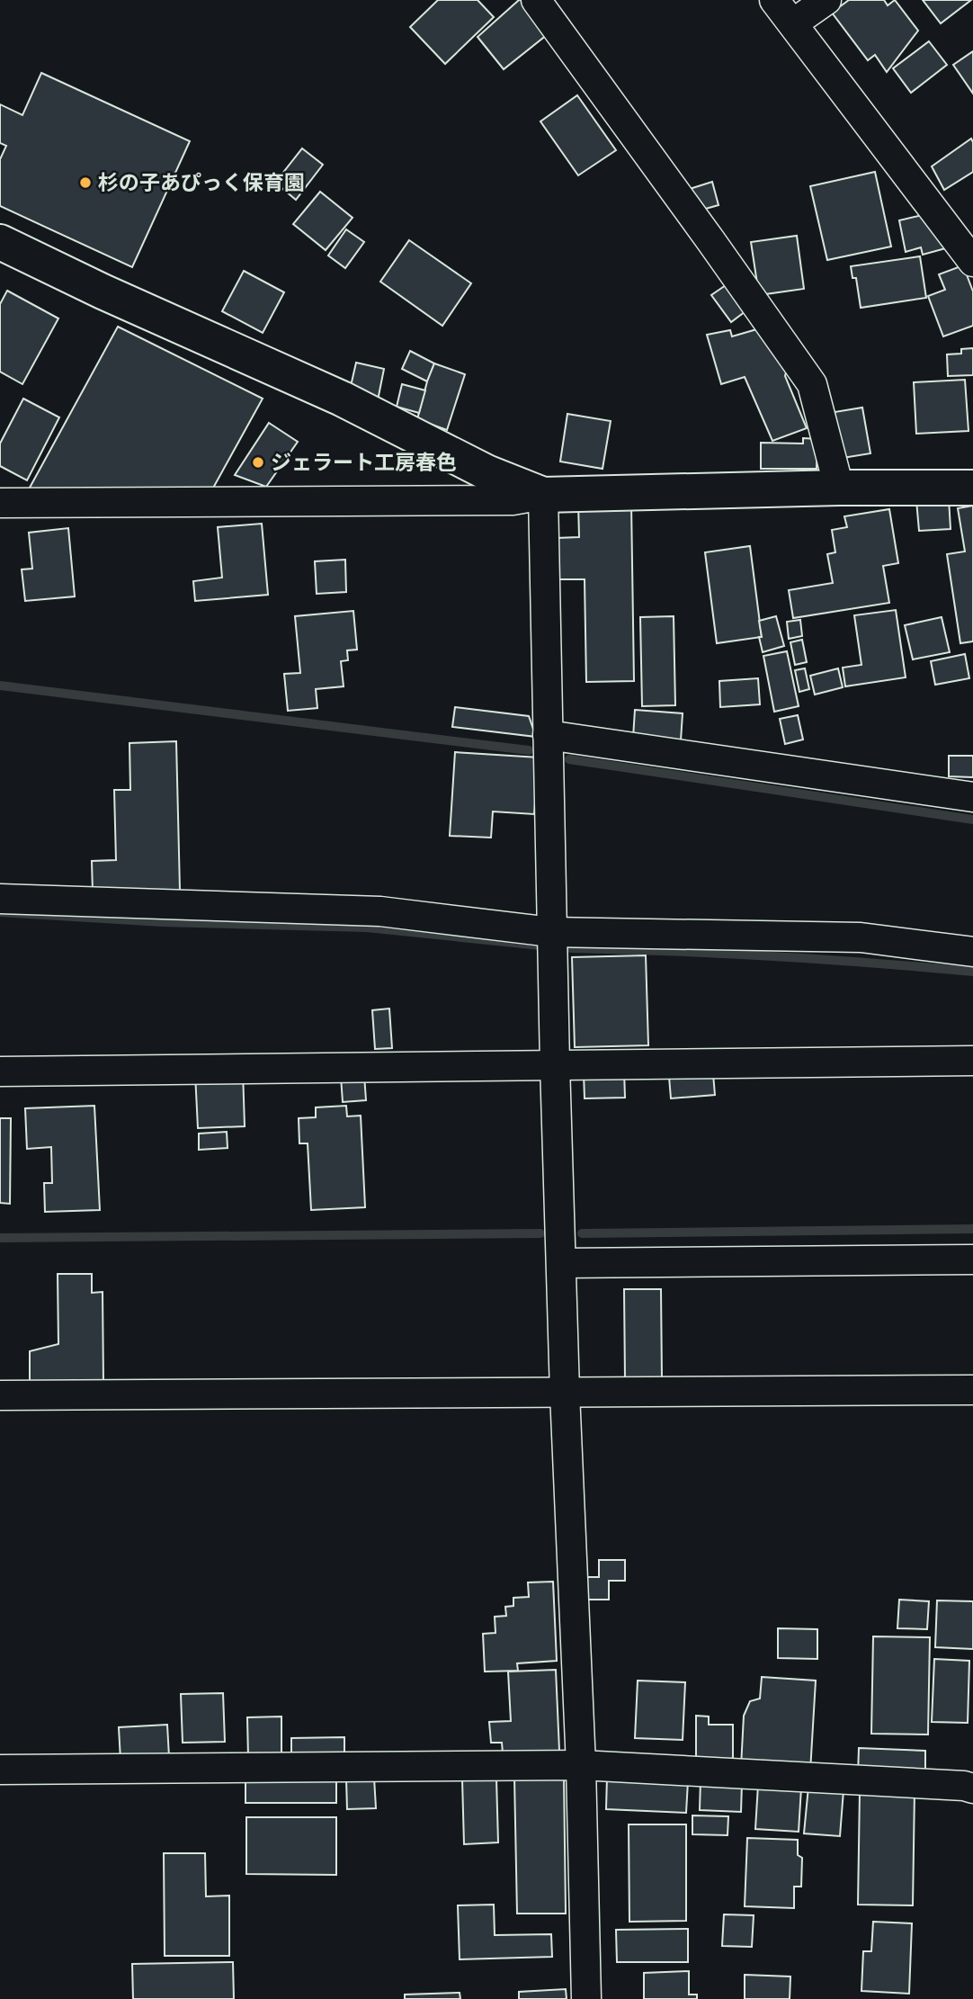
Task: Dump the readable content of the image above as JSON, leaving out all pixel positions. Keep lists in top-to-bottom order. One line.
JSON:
{"places":["杉の子あぴっく保育園","ジェラート工房春色"]}
